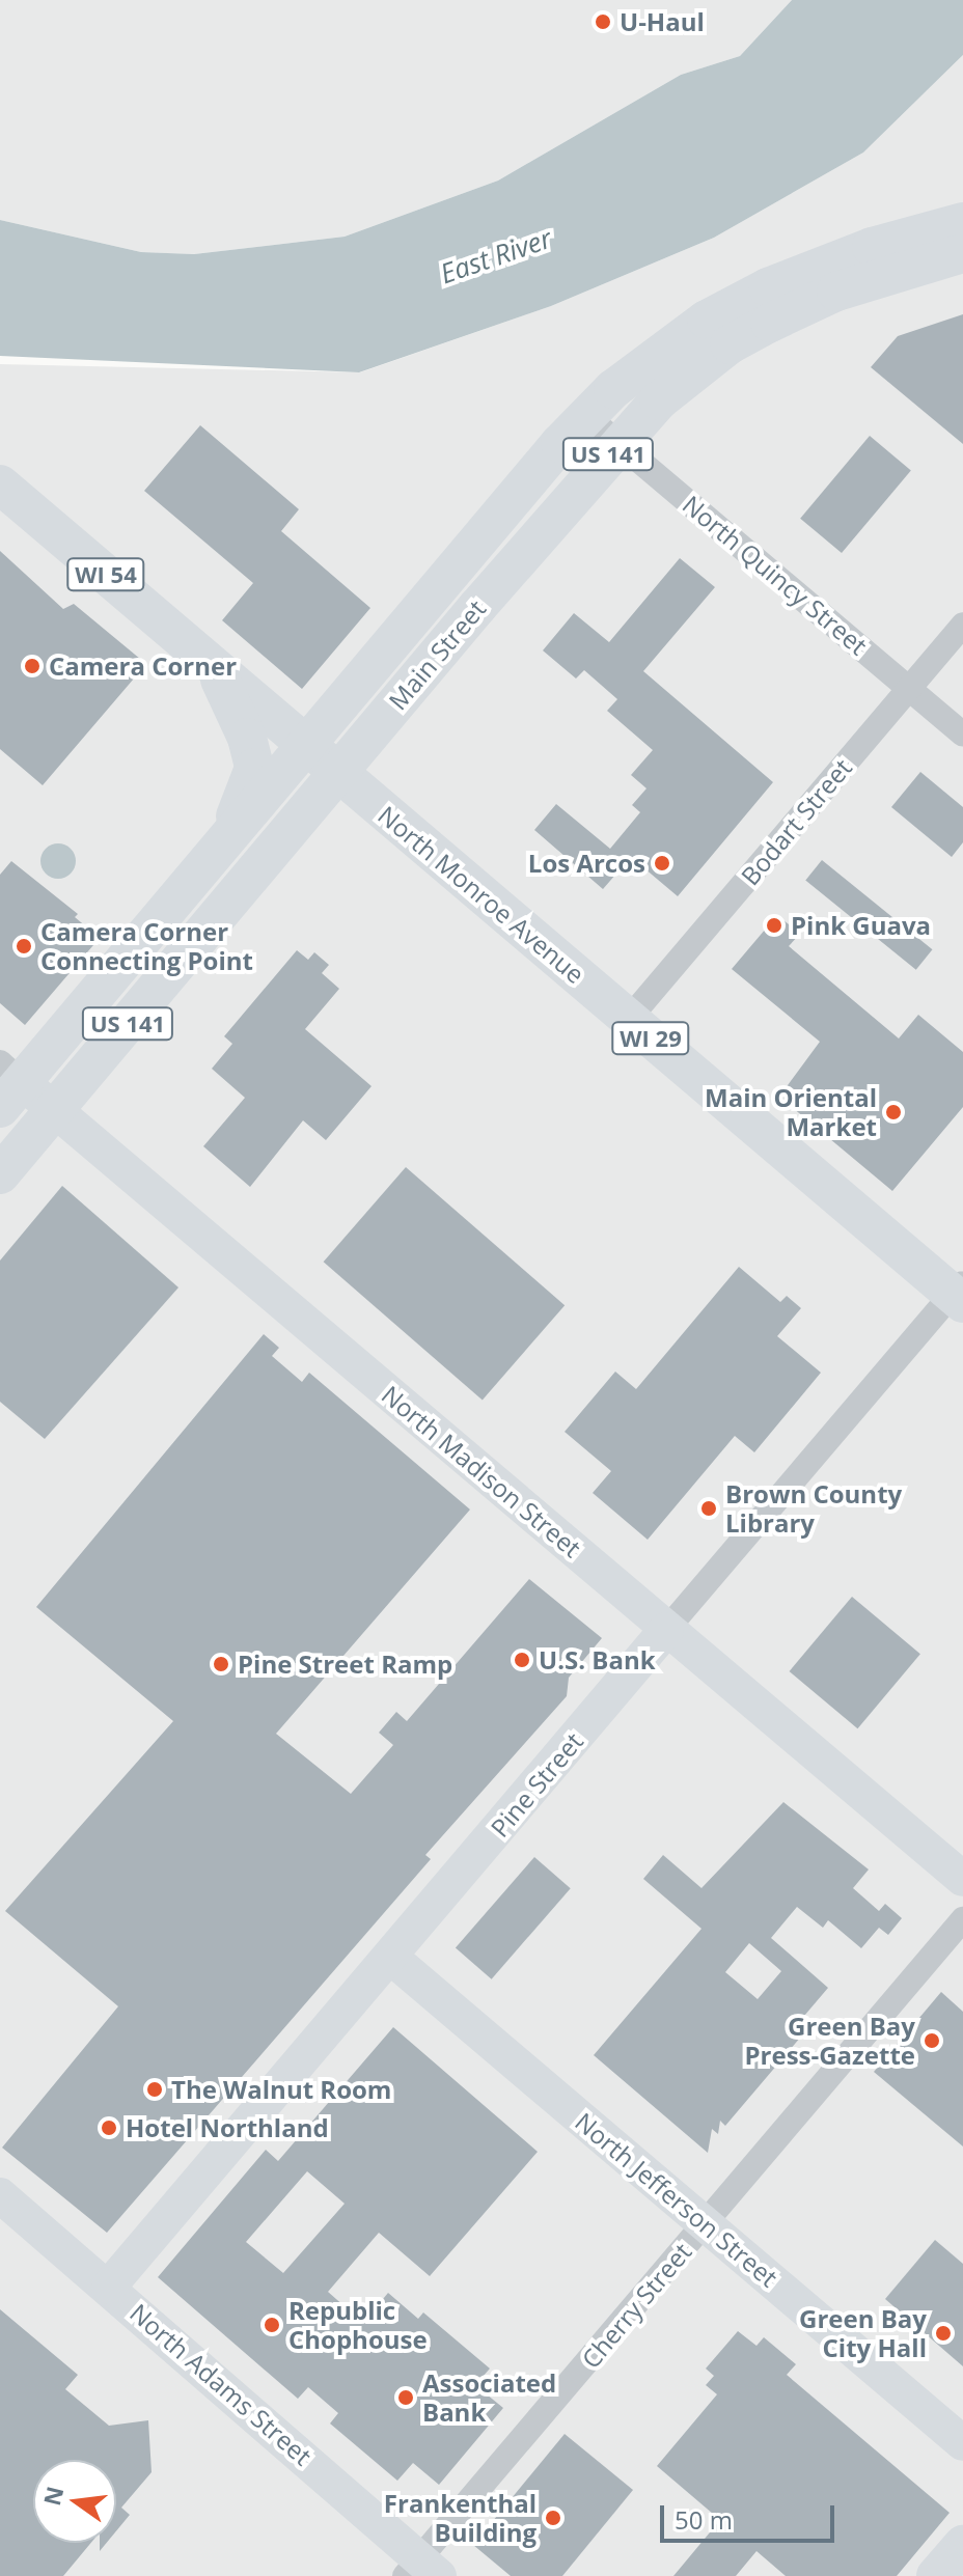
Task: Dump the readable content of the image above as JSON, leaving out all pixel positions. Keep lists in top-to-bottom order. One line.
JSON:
{"streets":{"main road":["US 141","WI 54","Main Street","North Monroe Avenue","WI 29","North Madison Street","Pine Street","North Jefferson Street","North Adams Street"],"street":["North Quincy Street","Bodart Street","Cherry Street"]},"crossings":[["North Quincy Street","Main Street"],["North Quincy Street","Bodart Street"],["Main Street","North Monroe Avenue"],["Main Street","North Madison Street"],["Bodart Street","North Monroe Avenue"],["North Monroe Avenue","Pine Street"],["North Madison Street","Pine Street"],["Pine Street","North Jefferson Street"],["Pine Street","North Adams Street"],["North Jefferson Street","Cherry Street"],["Cherry Street","North Adams Street"]],"water":["East River"],"places":["U-Haul","Camera Corner","Los Arcos","Pink Guava","Camera Corner Connecting Point","Main Oriental Market","Brown County Library","U.S. Bank","Pine Street Ramp","Green Bay Press-Gazette","The Walnut Room","Hotel Northland","Republic Chophouse","Green Bay City Hall","Associated Bank","Frankenthal Building"],"scale_bar":"50 m","north":"left"}
